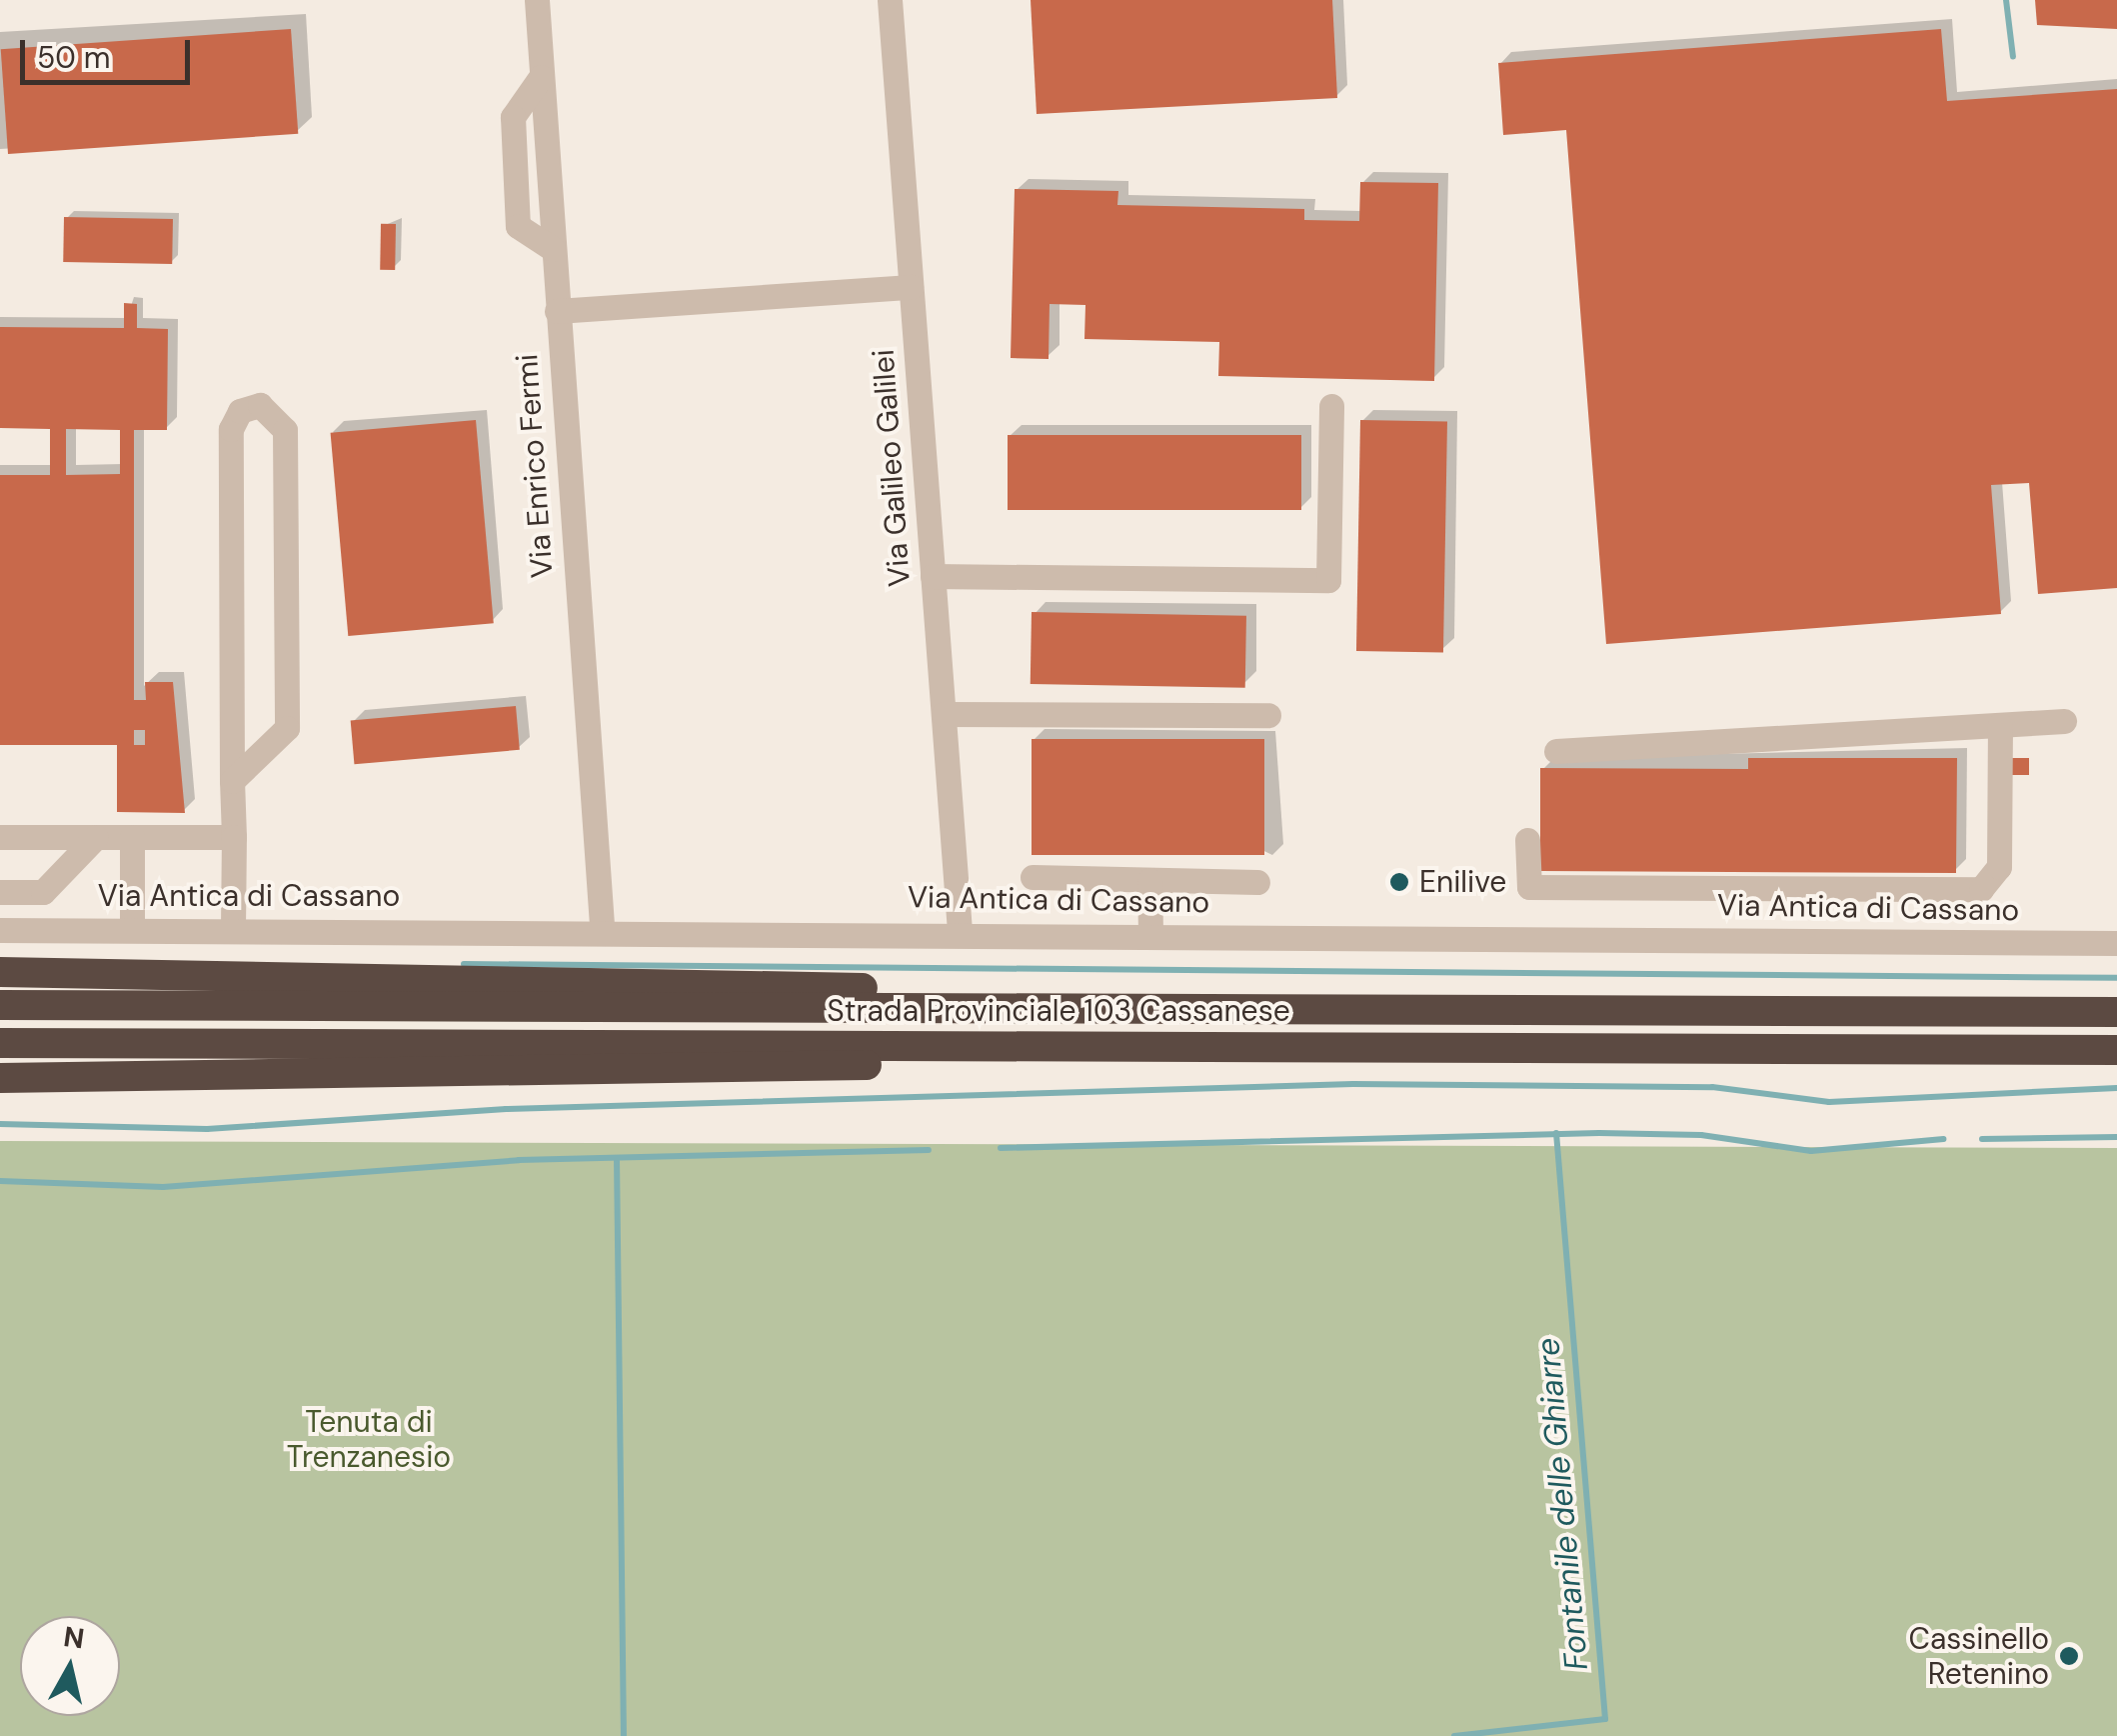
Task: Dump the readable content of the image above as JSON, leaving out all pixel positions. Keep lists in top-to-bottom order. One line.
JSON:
{"streets":{"highway":["Strada Provinciale 103 Cassanese"],"street":["Via Enrico Fermi","Via Galileo Galilei","Via Antica di Cassano"]},"crossings":[["Via Enrico Fermi","Via Antica di Cassano"],["Via Galileo Galilei","Via Antica di Cassano"]],"water":["Fontanile delle Ghiarre"],"parks":["Tenuta di Trenzanesio"],"places":["Enilive","Cassinello Retenino"],"scale_bar":"50 m","north":"top"}
